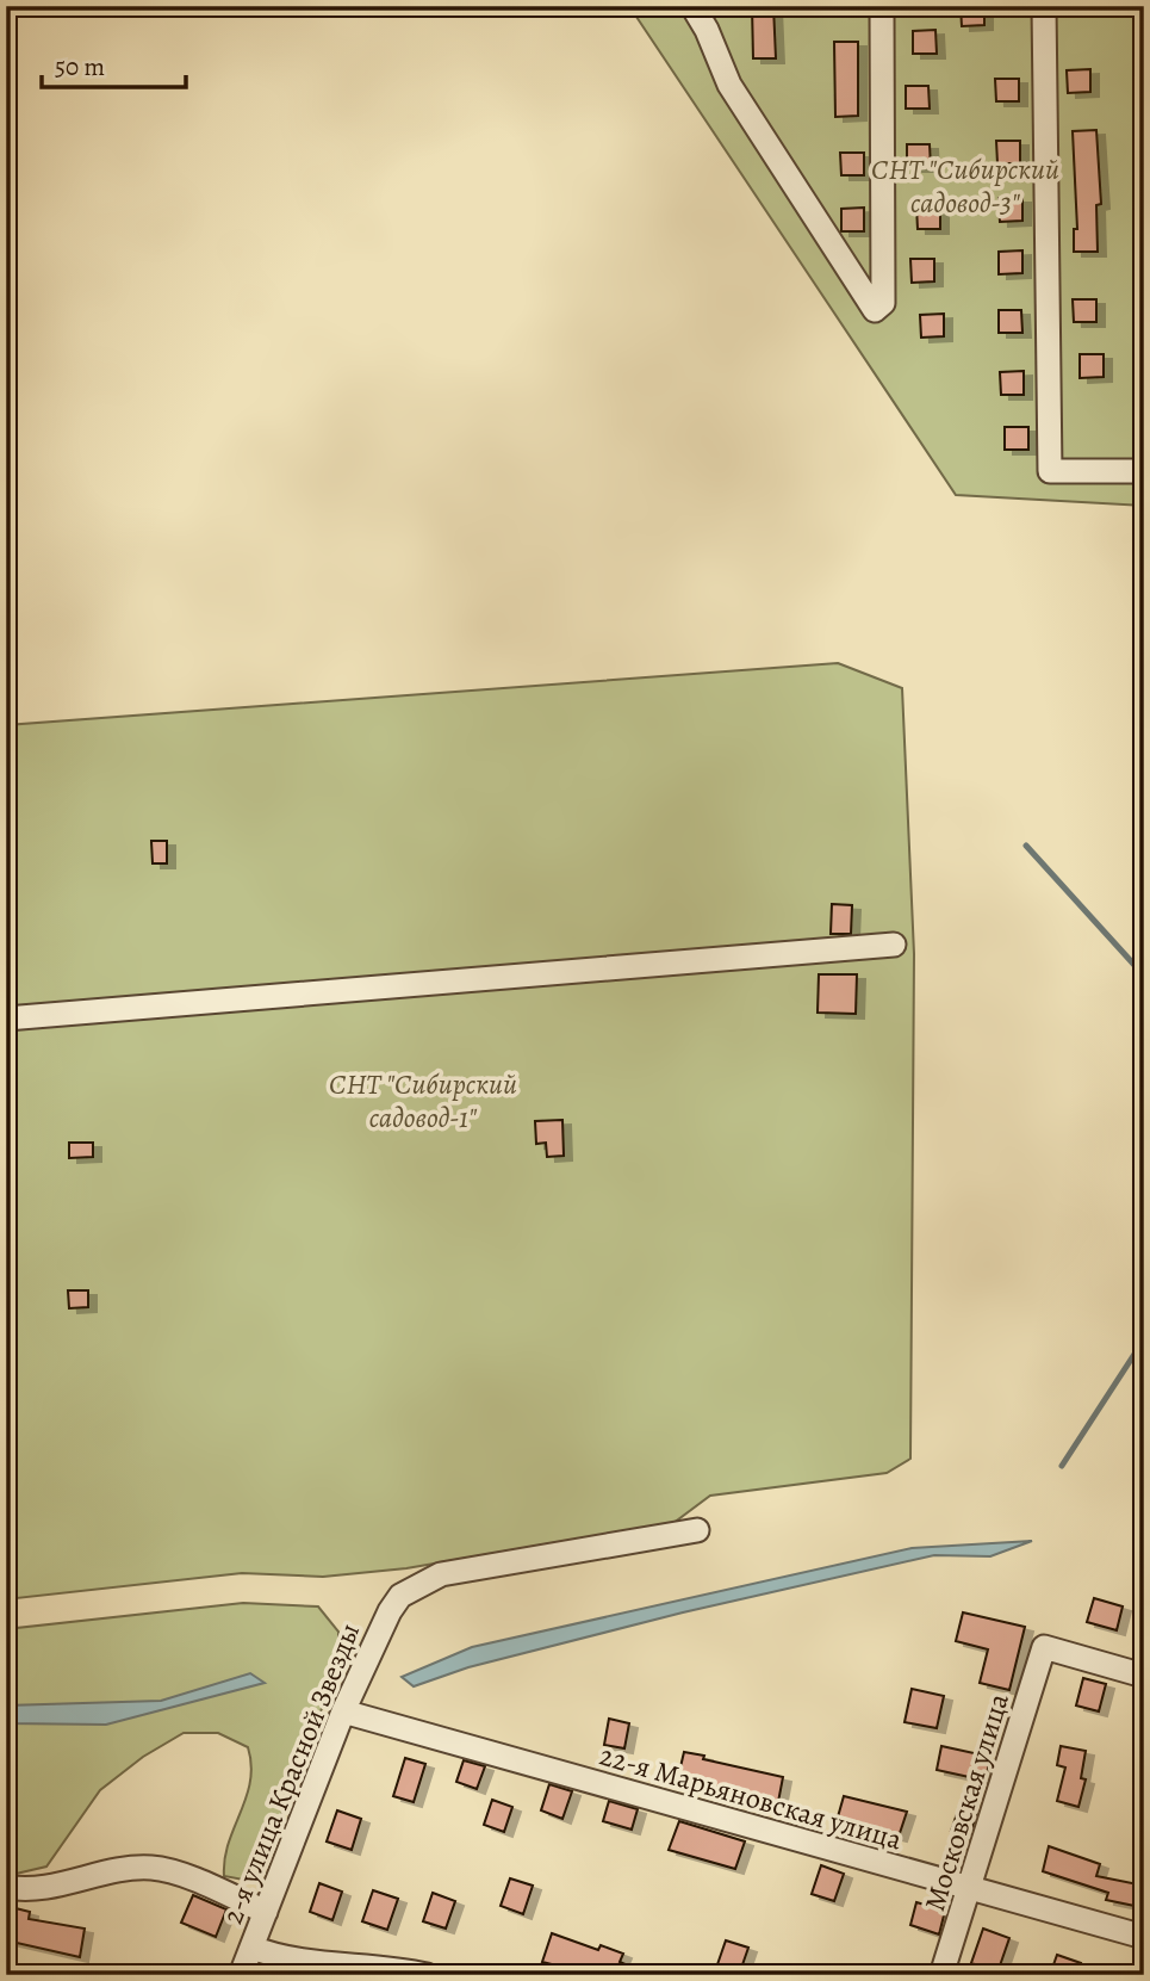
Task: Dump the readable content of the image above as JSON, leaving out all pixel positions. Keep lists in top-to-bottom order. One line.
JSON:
{"streets":{"street":["2-я улица Красной Звезды","22-я Марьяновская улица","Московская улица"]},"crossings":[["2-я улица Красной Звезды","22-я Марьяновская улица"],["22-я Марьяновская улица","Московская улица"]],"parks":["СНТ \"Сибирский садовод-3\"","СНТ \"Сибирский садовод-1\""],"scale_bar":"50 m"}
